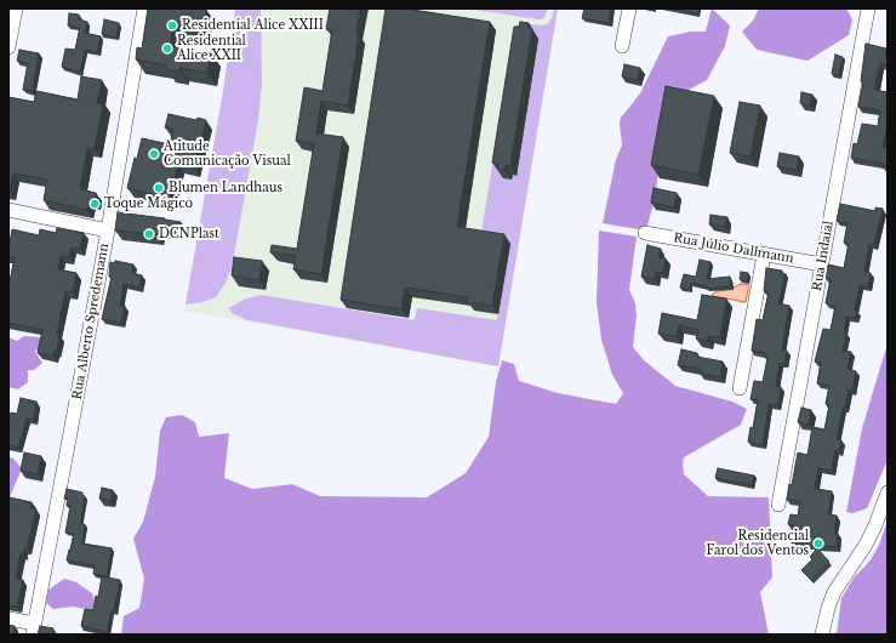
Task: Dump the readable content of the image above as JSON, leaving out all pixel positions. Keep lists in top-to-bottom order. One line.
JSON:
{"streets":{"street":["Rua Júlio Dallmann","Rua Indaial","Rua Alberto Spredemann"]},"crossings":[["Rua Júlio Dallmann","Rua Indaial"]],"places":["Residential Alice XXIII","Residential Alice XXII","Atitude Comunicação Visual","Blumen Landhaus","Toque Mágico","DCNPlast","Residencial Farol dos Ventos"]}
